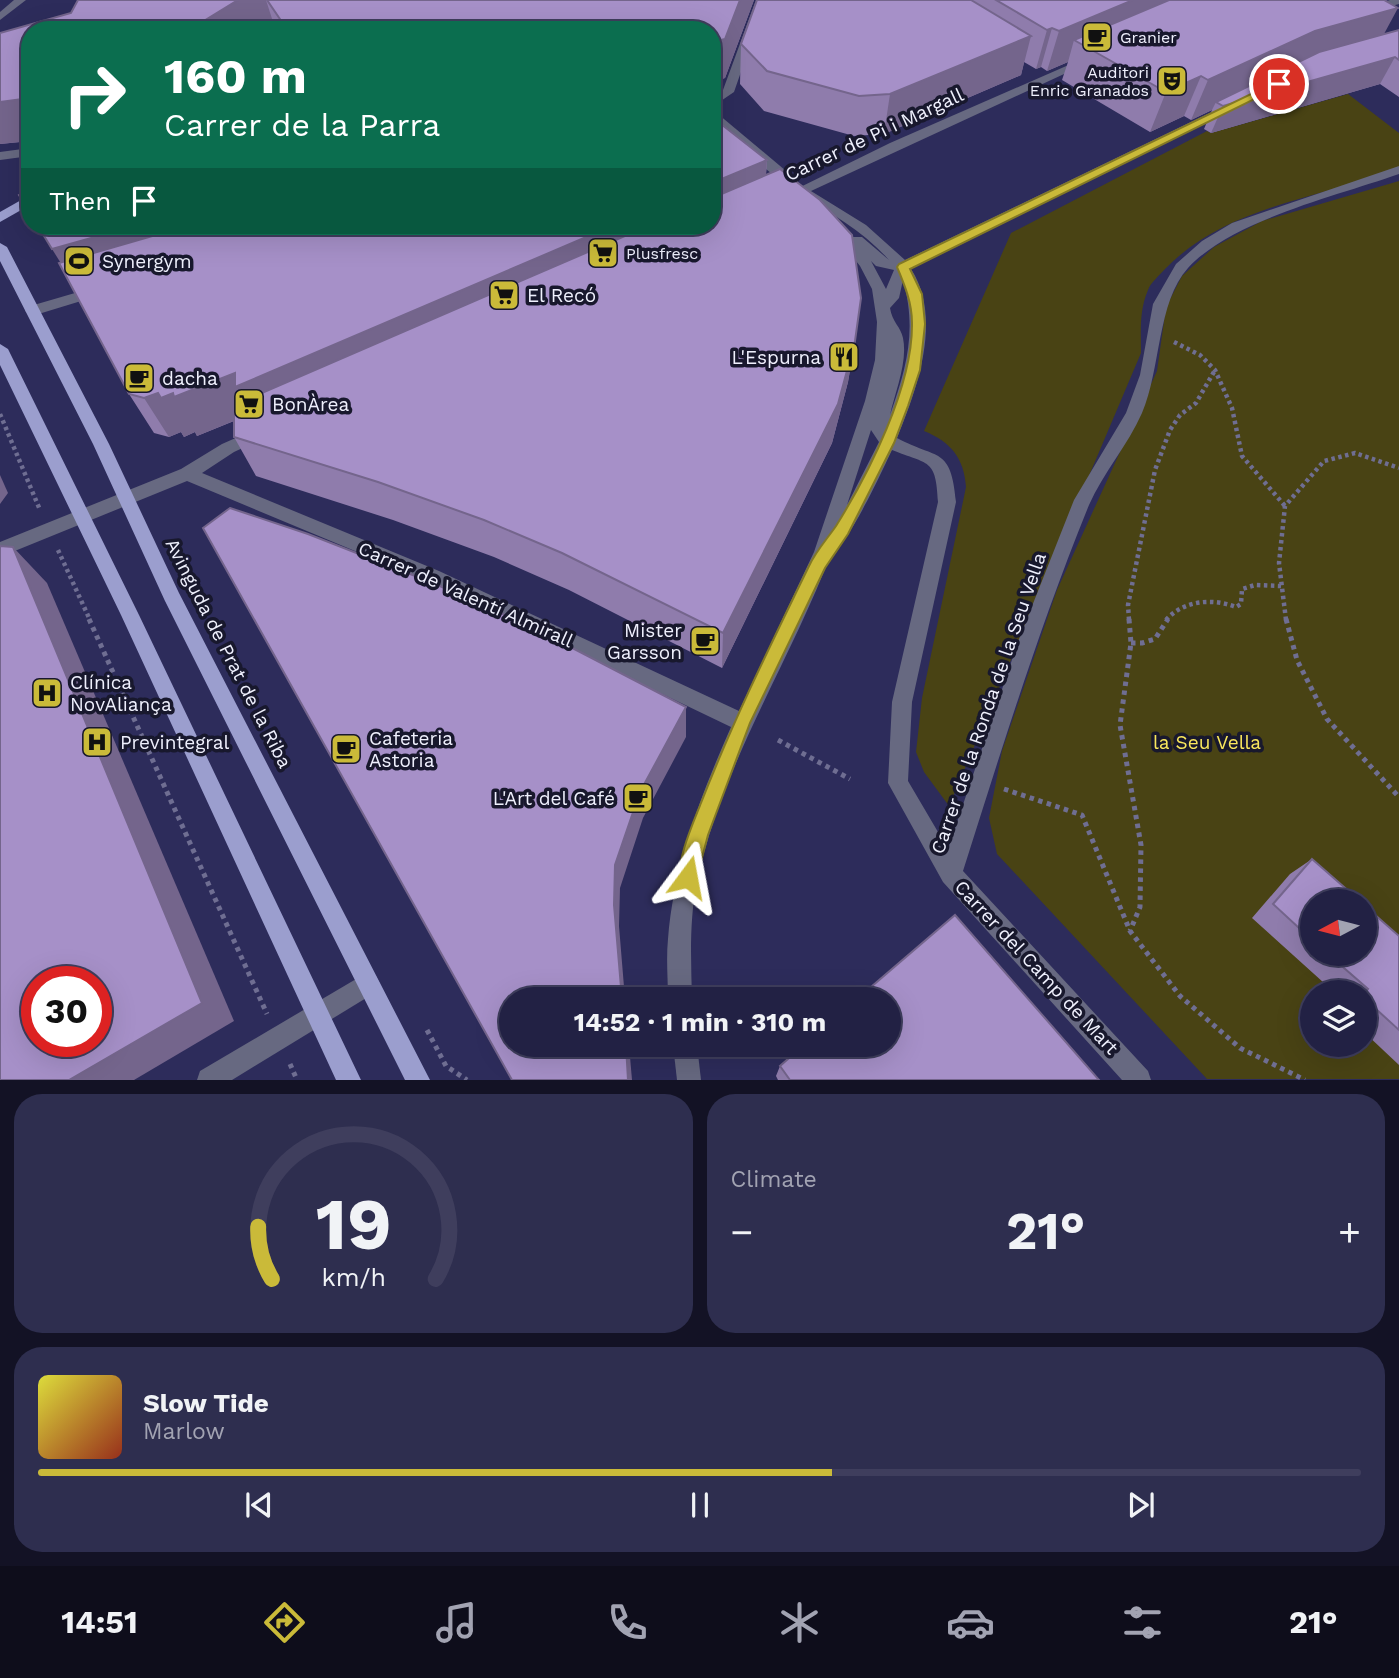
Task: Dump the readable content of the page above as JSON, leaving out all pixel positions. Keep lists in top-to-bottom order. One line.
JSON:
{"streets":{"main road":["Avinguda de Prat de la Riba"],"street":["Carrer de Pi i Margall","Carrer de Valentí Almirall","Carrer de la Ronda de la Seu Vella","Carrer del Camp de Mart"]},"crossings":[["Carrer de la Ronda de la Seu Vella","Carrer del Camp de Mart"]],"parks":["la Seu Vella"],"places":{"cafe":["Granier","dacha","Mister Garsson","Cafeteria Astoria","L'Art del Café"],"theatre":["Auditori Enric Granados"],"supermarket":["Plusfresc","El Recó","BonÀrea"],"sports":["Synergym"],"restaurant":["L'Espurna"],"hospital":["Clínica NovAliança","Previntegral"]},"north":"left","page":{"turn":["160 m","Carrer de la Parra"],"then":"Then","limit":"30","trip":"14:52 · 1 min · 310 m","tile":"Climate","heat":["−","21°","+"],"song":["Slow Tide","Marlow"],"tabs":["14:51","21°"],"gauge":["19","km/h"]}}
